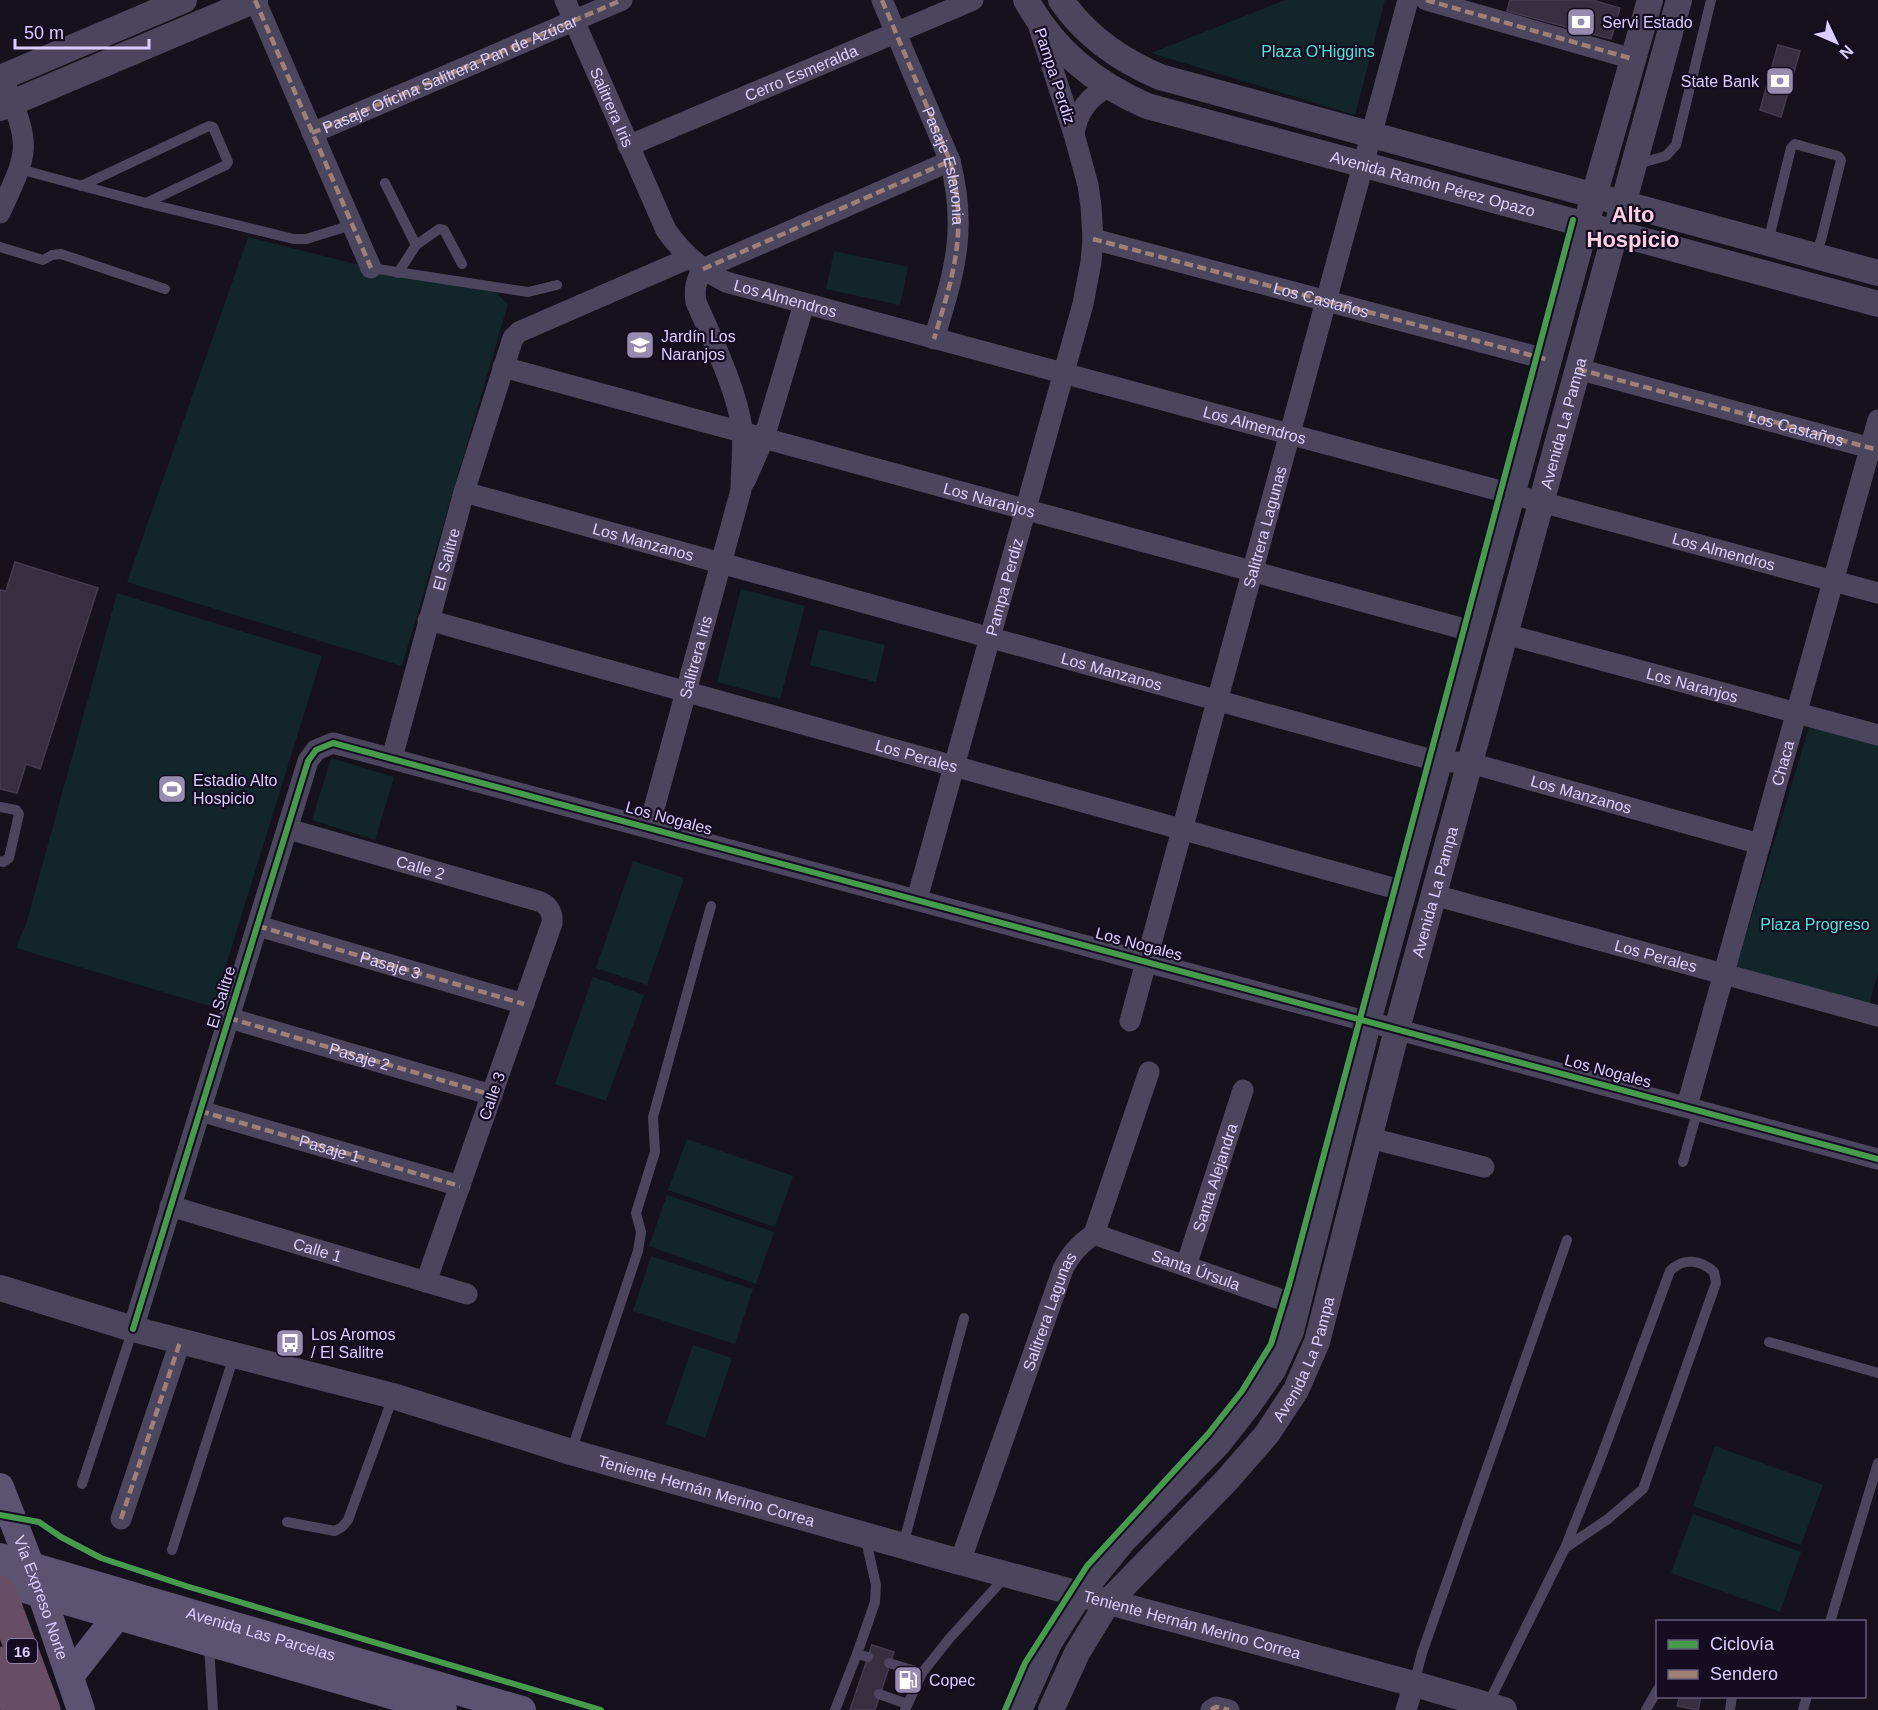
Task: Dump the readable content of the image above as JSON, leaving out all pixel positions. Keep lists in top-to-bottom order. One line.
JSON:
{"streets":{"highway":["16"],"main road":["Vía Expreso Norte","Avenida Las Parcelas"],"street":["Cerro Esmeralda","Pasaje Oficina Salitrera Pan de Azúcar","Pampa Perdiz","Salitrera Iris","Pasaje Eslavonia","Avenida Ramón Pérez Opazo","Los Almendros","Los Castaños","Avenida La Pampa","Los Naranjos","Salitrera Lagunas","Los Manzanos","El Salitre","Los Perales","Chaca","Los Nogales","Calle 2","Pasaje 3","Pasaje 2","Calle 3","Pasaje 1","Santa Alejandra","Calle 1","Santa Úrsula","Teniente Hernán Merino Correa"]},"crossings":[["Cerro Esmeralda","Salitrera Iris"],["Cerro Esmeralda","Pasaje Eslavonia"],["Pasaje Oficina Salitrera Pan de Azúcar","Salitrera Iris"],["Pampa Perdiz","Avenida Ramón Pérez Opazo"],["Pampa Perdiz","Los Almendros"],["Pampa Perdiz","Los Castaños"],["Pampa Perdiz","Los Naranjos"],["Pampa Perdiz","Los Manzanos"],["Pampa Perdiz","Los Perales"],["Pampa Perdiz","Los Nogales"],["Salitrera Iris","Los Almendros"],["Salitrera Iris","Los Naranjos"],["Salitrera Iris","Los Manzanos"],["Salitrera Iris","El Salitre"],["Salitrera Iris","Los Perales"],["Salitrera Iris","Los Nogales"],["Pasaje Eslavonia","Los Almendros"],["Pasaje Eslavonia","El Salitre"],["Avenida Ramón Pérez Opazo","Avenida La Pampa"],["Avenida Ramón Pérez Opazo","Salitrera Lagunas"],["Los Almendros","Avenida La Pampa"],["Los Almendros","Salitrera Lagunas"],["Los Almendros","El Salitre"],["Los Almendros","Chaca"],["Los Castaños","Avenida La Pampa"],["Los Castaños","Salitrera Lagunas"],["Los Castaños","Chaca"],["Avenida La Pampa","Los Naranjos"],["Avenida La Pampa","Los Manzanos"],["Avenida La Pampa","Los Perales"],["Avenida La Pampa","Los Nogales"],["Avenida La Pampa","Santa Úrsula"],["Avenida La Pampa","Teniente Hernán Merino Correa"],["Los Naranjos","Salitrera Lagunas"],["Los Naranjos","El Salitre"],["Los Naranjos","Chaca"],["Salitrera Lagunas","Los Manzanos"],["Salitrera Lagunas","Los Perales"],["Salitrera Lagunas","Los Nogales"],["Salitrera Lagunas","Santa Úrsula"],["Salitrera Lagunas","Teniente Hernán Merino Correa"],["Los Manzanos","El Salitre"],["Los Manzanos","Chaca"],["El Salitre","Los Perales"],["El Salitre","Los Nogales"],["El Salitre","Calle 2"],["El Salitre","Pasaje 3"],["El Salitre","Pasaje 2"],["El Salitre","Pasaje 1"],["El Salitre","Calle 1"],["El Salitre","Teniente Hernán Merino Correa"],["Los Perales","Chaca"],["Chaca","Los Nogales"],["Calle 2","Calle 3"],["Pasaje 3","Calle 3"],["Pasaje 2","Calle 3"],["Calle 3","Pasaje 1"],["Calle 3","Calle 1"],["Santa Alejandra","Santa Úrsula"],["Vía Expreso Norte","Avenida Las Parcelas"],["Vía Expreso Norte","16"],["Avenida Las Parcelas","16"]],"districts":["Alto Hospicio"],"parks":["Plaza O'Higgins","Plaza Progreso"],"places":{"bank":["Servi Estado","State Bank"],"school or university":["Jardín Los Naranjos"],"sports":["Estadio Alto Hospicio"],"bus stop":["Los Aromos / El Salitre"],"fuel station":["Copec"]},"legend":["Ciclovía","Sendero"],"scale_bar":"50 m","north":"bottom right"}
